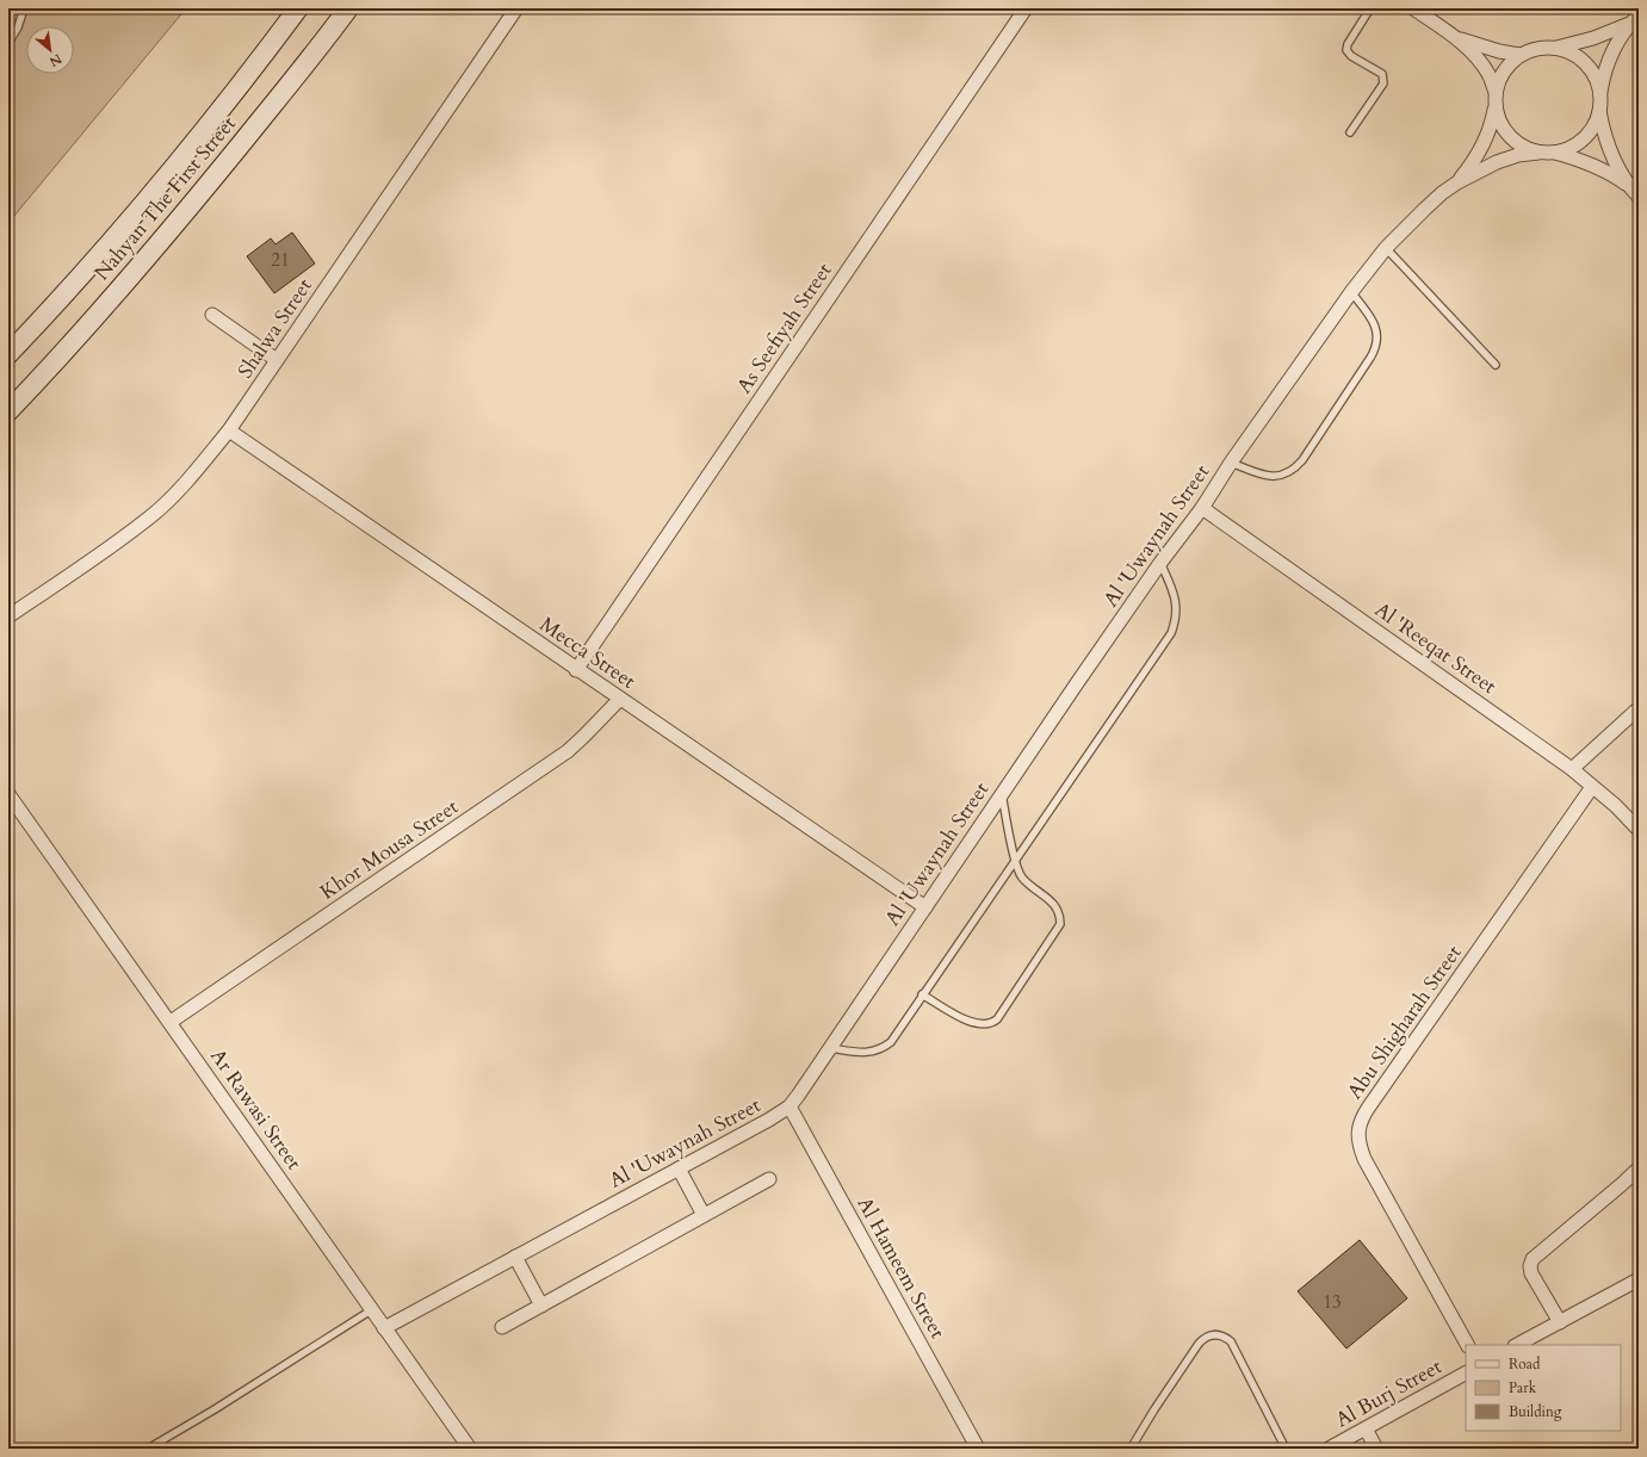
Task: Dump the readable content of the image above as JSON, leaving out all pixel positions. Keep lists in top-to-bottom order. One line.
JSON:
{"streets":{"main road":["Nahyan The First Street"],"street":["Shalwa Street","As Seefiyah Street","Al 'Uwaynah Street","Al 'Reeqat Street","Mecca Street","Khor Mousa Street","Abu Shigharah Street","Ar Rawasi Street","Al Hameem Street","Al Burj Street"]},"crossings":[["Shalwa Street","Mecca Street"],["As Seefiyah Street","Mecca Street"],["Al 'Uwaynah Street","Al 'Reeqat Street"],["Al 'Uwaynah Street","Mecca Street"],["Al 'Uwaynah Street","Ar Rawasi Street"],["Al 'Uwaynah Street","Al Hameem Street"],["Al 'Reeqat Street","Abu Shigharah Street"],["Mecca Street","Khor Mousa Street"],["Khor Mousa Street","Ar Rawasi Street"]],"house_numbers":["21","13"],"legend":["Road","Park","Building"],"north":"bottom right"}
